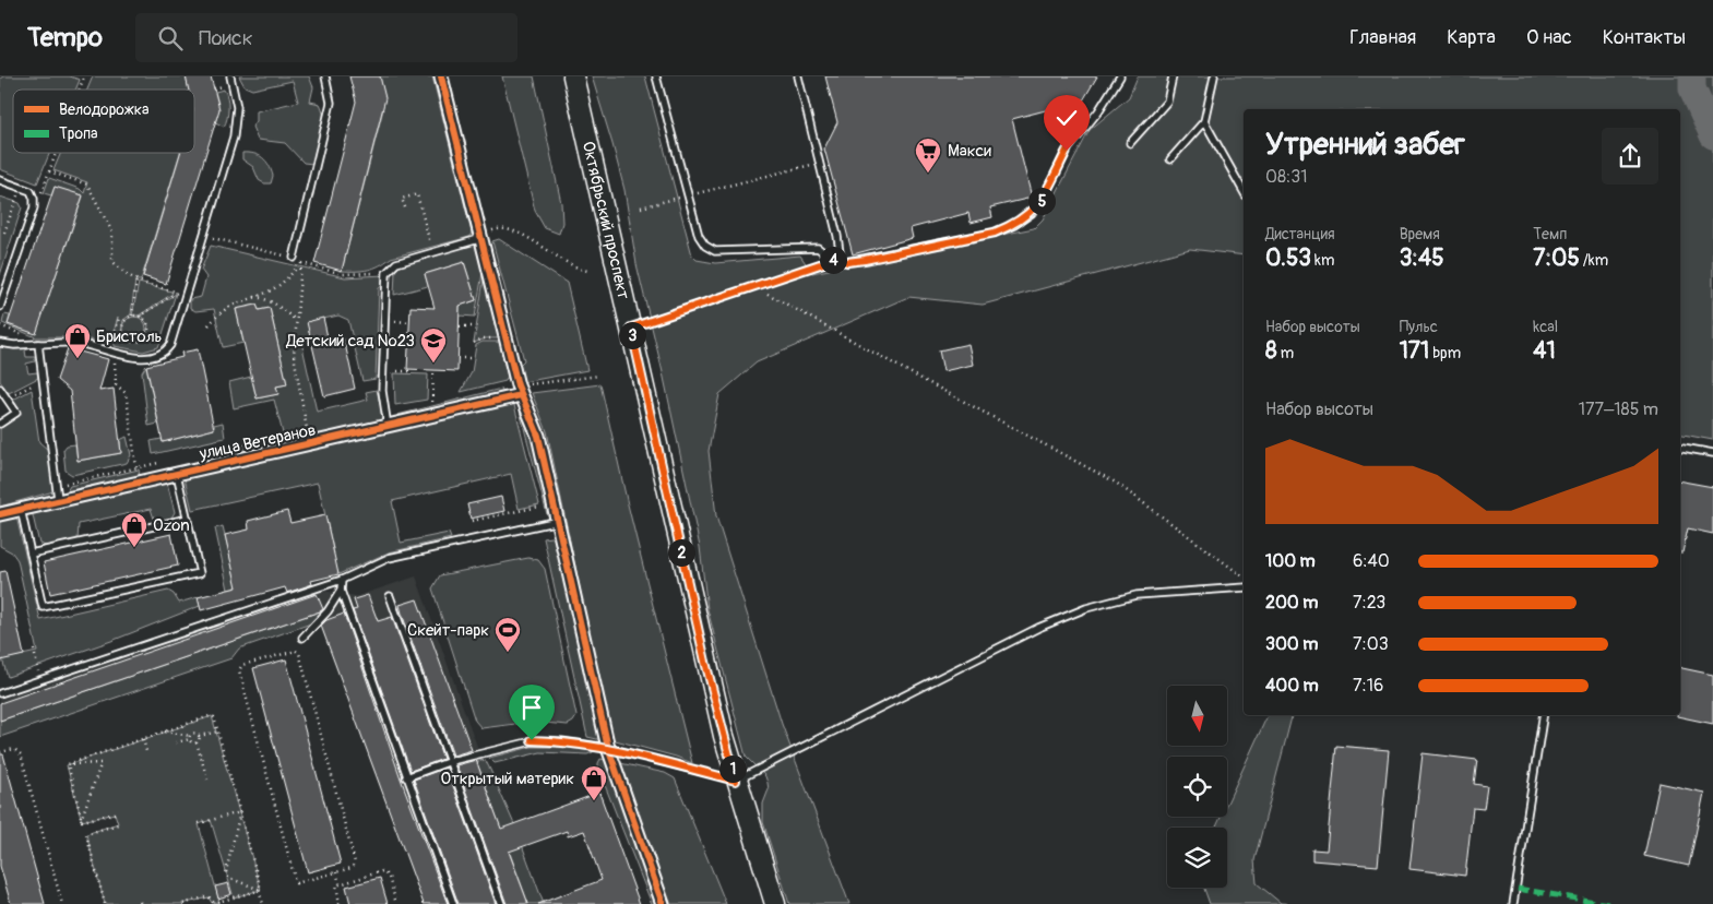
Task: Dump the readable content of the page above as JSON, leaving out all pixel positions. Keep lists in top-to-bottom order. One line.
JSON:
{"streets":{"main road":["Октябрьский проспект"],"street":["улица Ветеранов"]},"places":{"supermarket":["Макси"],"shop":["Бристоль","Ozon","Открытый материк"],"school or university":["Детский сад №23"],"sports":["Скейт-парк"]},"legend":["Велодорожка","Тропа"],"north":"bottom","page":{"header":"Tempo","search":"Поиск","nav":["Главная","Карта","О нас","Контакты"],"heading":["Утренний забег","08:31"],"pins":["5","4","3","2","1"],"stats":[["Дистанция","0.53 km"],["Время","3:45"],["Темп","7:05 /km"],["Набор высоты","8 m"],["Пульс","171 bpm"],["kcal","41"]],"chart":["Набор высоты","177–185 m"],"list":[{"name":"100 m","note":"6:40"},{"name":"200 m","note":"7:23"},{"name":"300 m","note":"7:03"},{"name":"400 m","note":"7:16"}]}}
